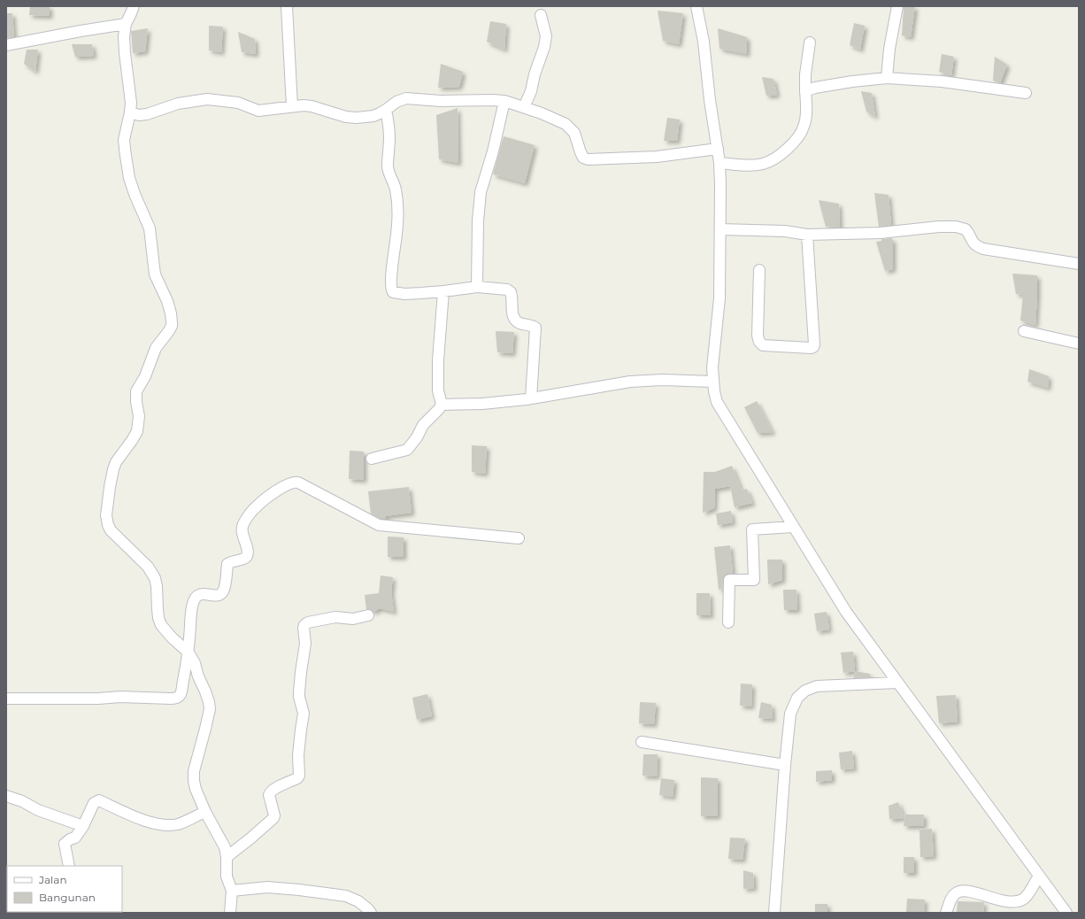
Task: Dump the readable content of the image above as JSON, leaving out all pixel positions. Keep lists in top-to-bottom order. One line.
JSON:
{"legend":["Jalan","Bangunan"]}
